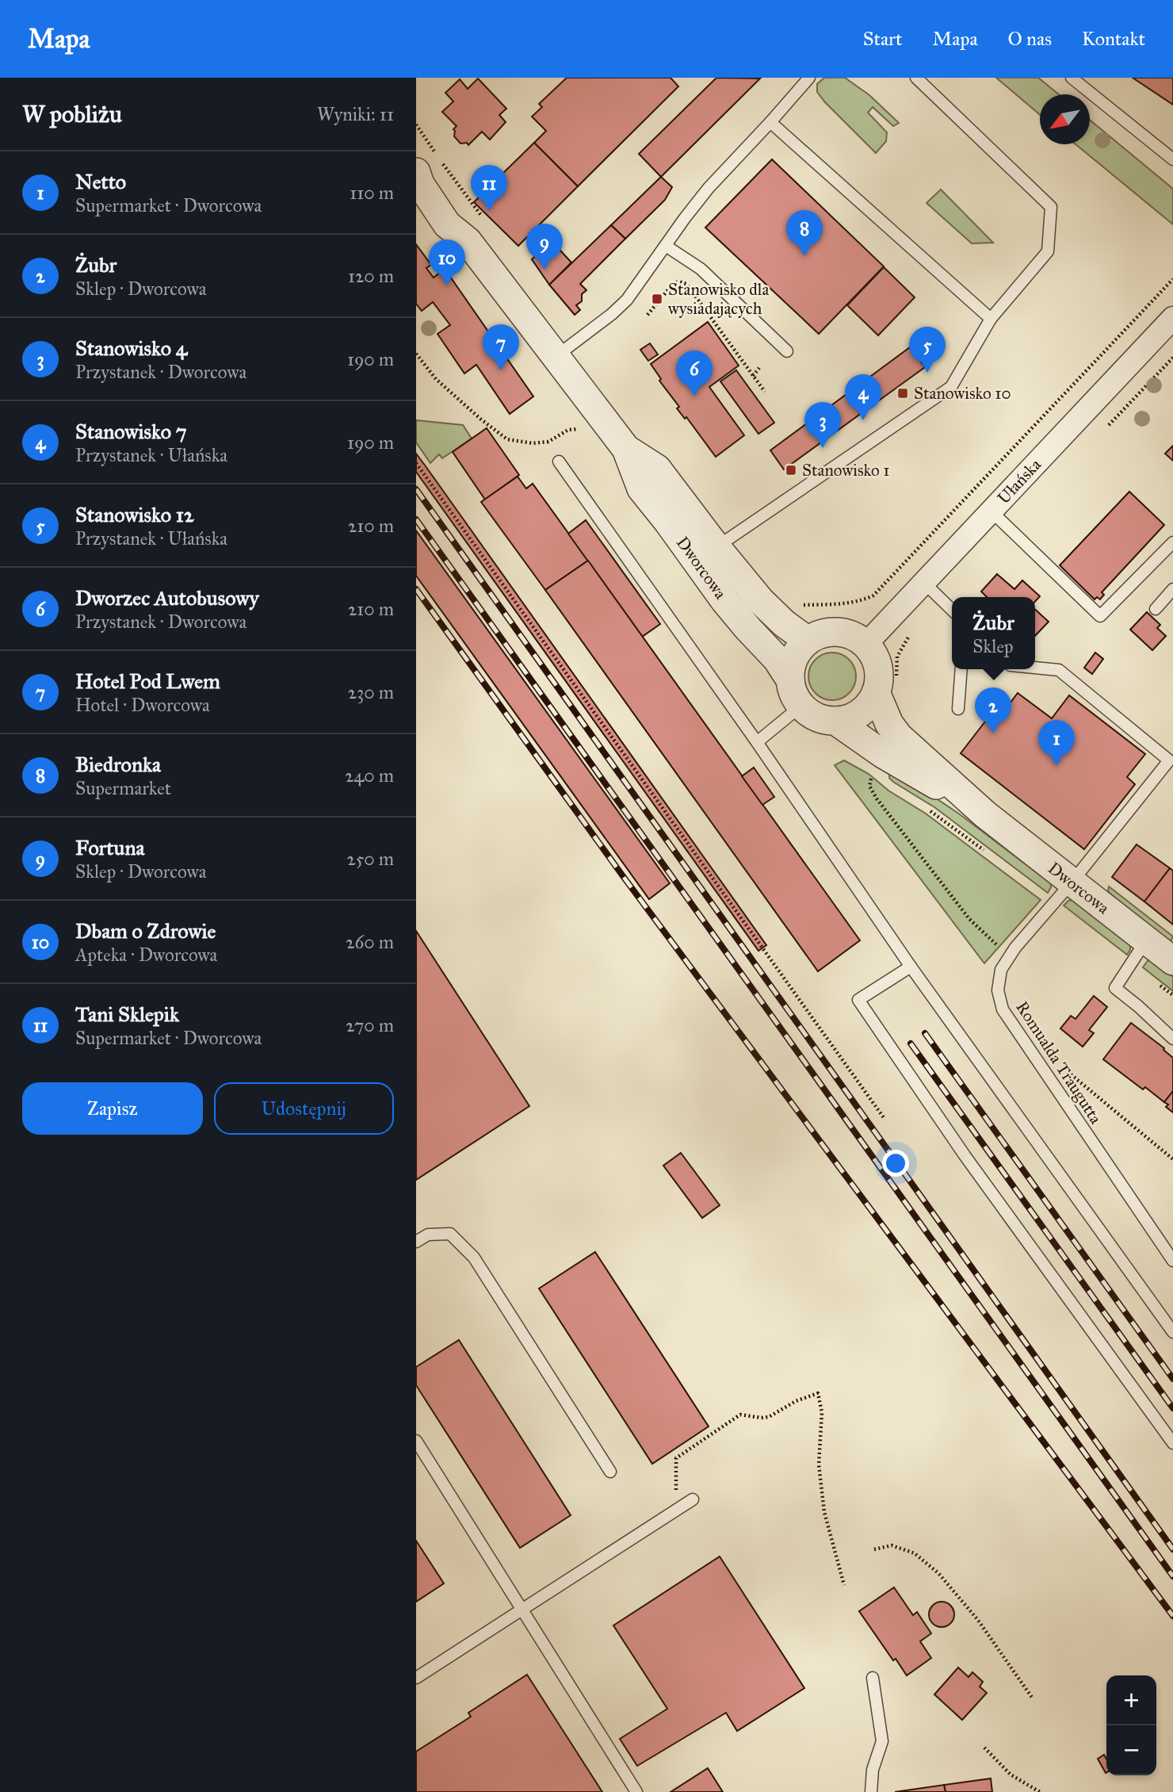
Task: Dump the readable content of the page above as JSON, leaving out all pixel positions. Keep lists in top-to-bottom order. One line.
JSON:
{"streets":{"street":["Ułańska","Dworcowa"],"lane":["Romualda Traugutta"]},"crossings":[["Ułańska","Dworcowa"],["Dworcowa","Romualda Traugutta"]],"places":{"transit":["Stanowisko dla wysiadających","Stanowisko 10","Stanowisko 1"]},"north":"bottom left","page":{"header":"Mapa","nav":["Start","Mapa","O nas","Kontakt"],"heading":["W pobliżu","Wyniki: 11"],"list":[{"mark":"1","name":"Netto","note":"Supermarket · Dworcowa","value":"110 m"},{"mark":"2","name":"Żubr","note":"Sklep · Dworcowa","value":"120 m"},{"mark":"3","name":"Stanowisko 4","note":"Przystanek · Dworcowa","value":"190 m"},{"mark":"4","name":"Stanowisko 7","note":"Przystanek · Ułańska","value":"190 m"},{"mark":"5","name":"Stanowisko 12","note":"Przystanek · Ułańska","value":"210 m"},{"mark":"6","name":"Dworzec Autobusowy","note":"Przystanek · Dworcowa","value":"210 m"},{"mark":"7","name":"Hotel Pod Lwem","note":"Hotel · Dworcowa","value":"230 m"},{"mark":"8","name":"Biedronka","note":"Supermarket","value":"240 m"},{"mark":"9","name":"Fortuna","note":"Sklep · Dworcowa","value":"250 m"},{"mark":"10","name":"Dbam o Zdrowie","note":"Apteka · Dworcowa","value":"260 m"},{"mark":"11","name":"Tani Sklepik","note":"Supermarket · Dworcowa","value":"270 m"}],"pins":["11","8","9","10","7","5","6","4","3","2","1"],"popup":["Żubr","Sklep"],"buttons":["Zapisz","Udostępnij"],"map_buttons":["+","−"]}}
